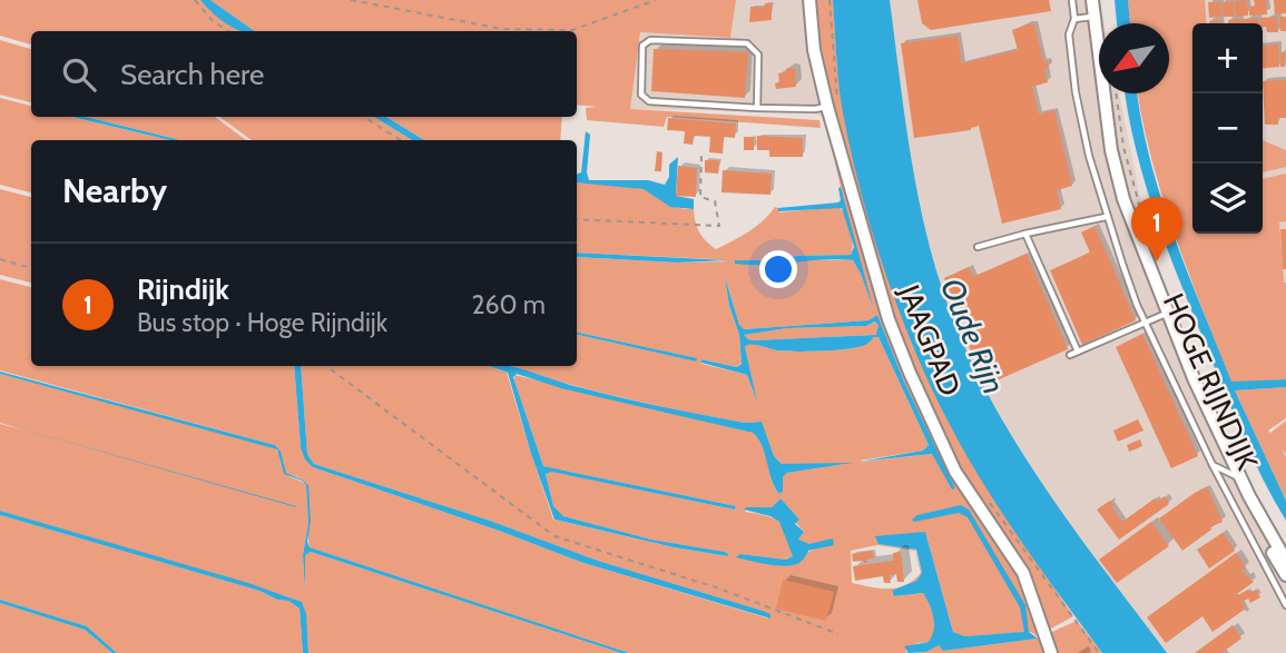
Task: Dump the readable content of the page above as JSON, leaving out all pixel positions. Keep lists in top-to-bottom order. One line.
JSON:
{"streets":{"street":["HOGE RIJNDIJK"]},"water":["Oude Rijn"],"north":"bottom left","page":{"map_buttons":["+","−"],"search":"Search here","heading":"Nearby","pins":"1","list":[{"mark":"1","name":"Rijndijk","note":"Bus stop · Hoge Rijndijk","value":"260 m"}]}}
